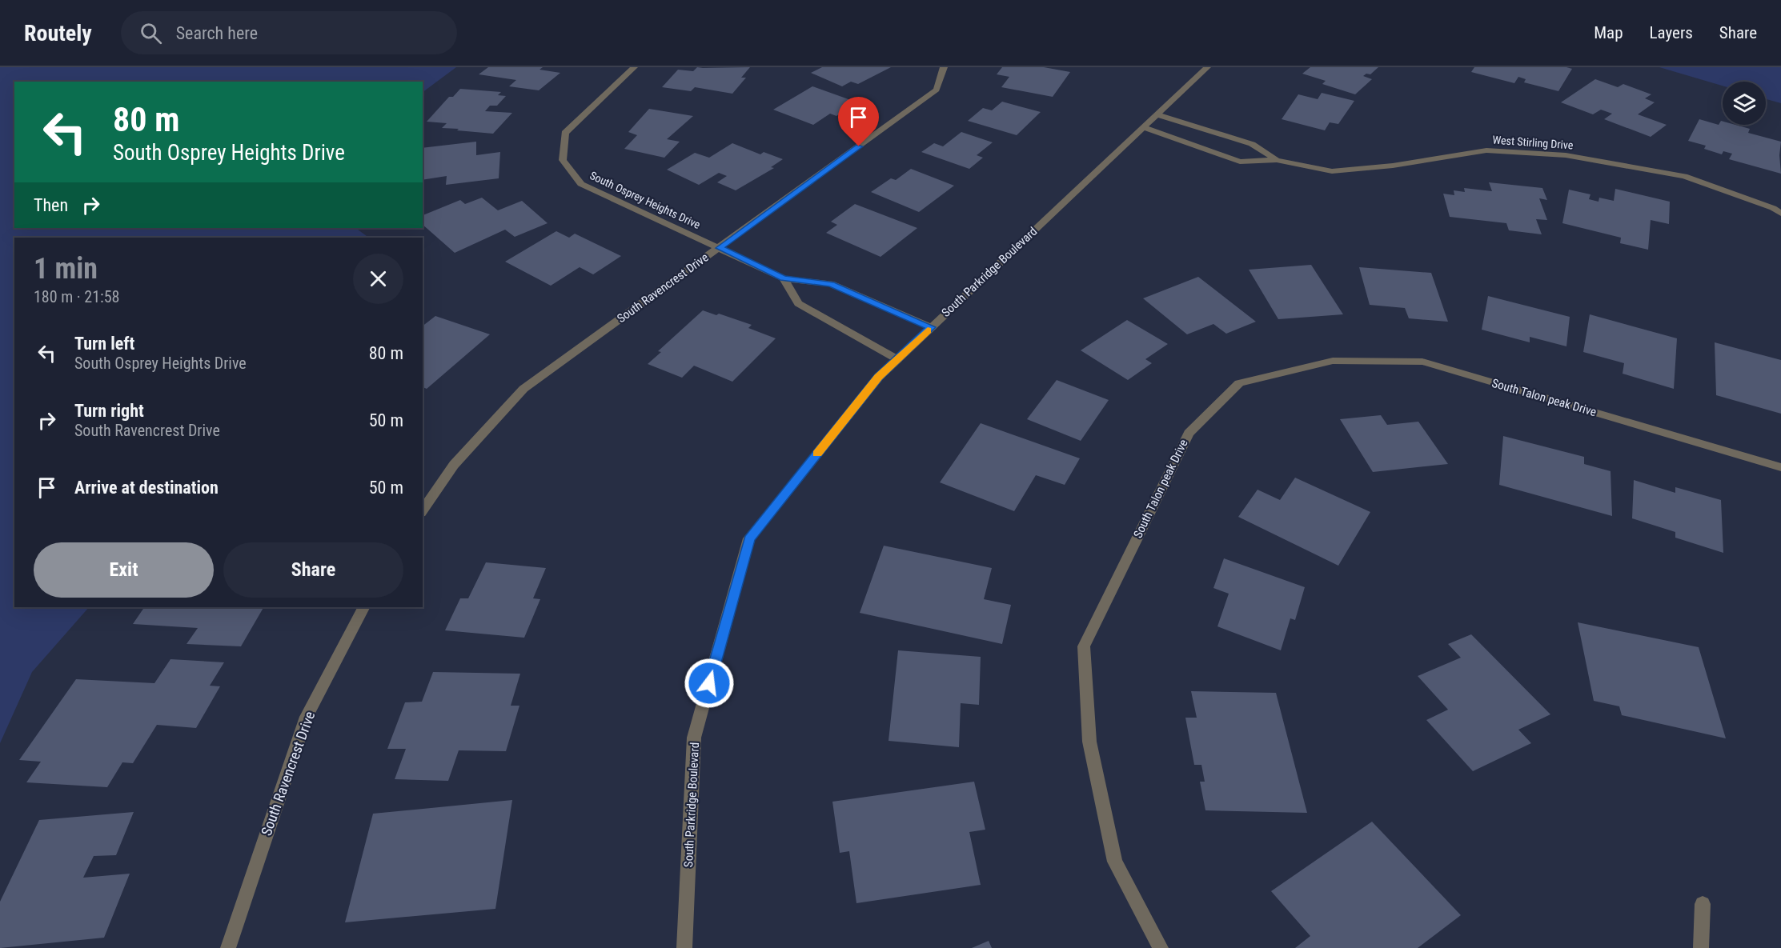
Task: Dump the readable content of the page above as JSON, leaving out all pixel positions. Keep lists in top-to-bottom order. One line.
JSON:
{"streets":{"street":["West Stirling Drive","South Osprey Heights Drive","South Parkridge Boulevard","South Ravencrest Drive","South Talon peak Drive"]},"crossings":[["South Osprey Heights Drive","South Parkridge Boulevard"],["South Osprey Heights Drive","South Ravencrest Drive"]],"page":{"header":"Routely","search":"Search here","nav":["Map","Layers","Share"],"turn":["80 m","South Osprey Heights Drive"],"then":"Then","heading":["1 min","180 m · 21:58"],"list":[{"name":"Turn left","note":"South Osprey Heights Drive","value":"80 m"},{"name":"Turn right","note":"South Ravencrest Drive","value":"50 m"},{"name":"Arrive at destination","value":"50 m"}],"buttons":["Exit","Share"]}}
